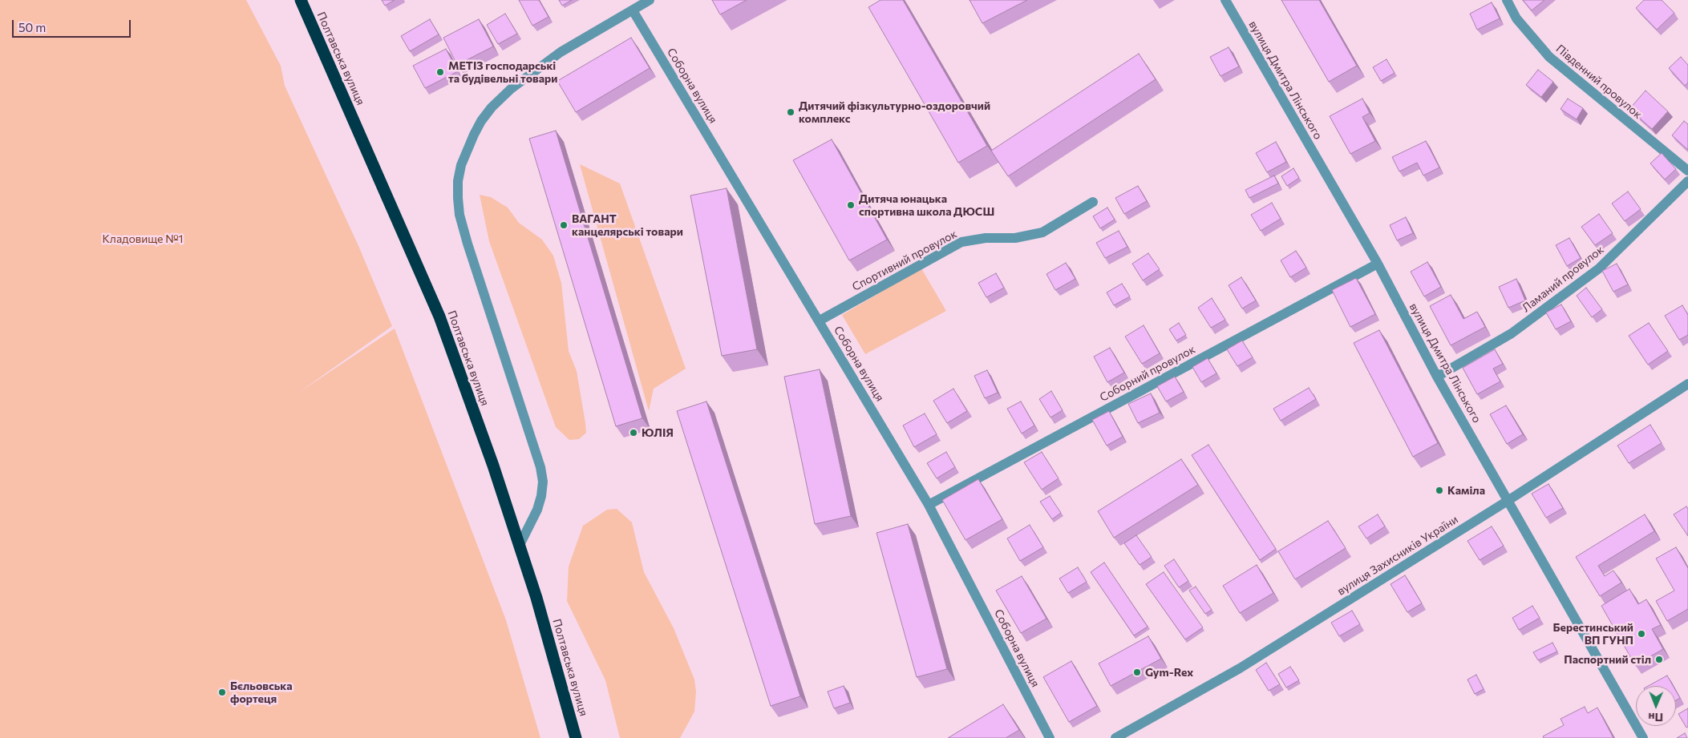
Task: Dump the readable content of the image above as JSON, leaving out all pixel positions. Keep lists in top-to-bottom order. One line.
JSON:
{"streets":{"highway":["Полтавська вулиця"],"street":["вулиця Дмитра Лінського","Південний провулок","Соборна вулиця","Спортивний провулок","Ламаний провулок","Соборний провулок","вулиця Захисників України"]},"crossings":[["вулиця Дмитра Лінського","Ламаний провулок"],["вулиця Дмитра Лінського","Соборний провулок"],["вулиця Дмитра Лінського","вулиця Захисників України"],["Соборна вулиця","Спортивний провулок"],["Соборна вулиця","Соборний провулок"]],"parks":["Кладовище №1"],"places":["МЕТІЗ господарські та будівельні товари","Дитячий фізкультурно-оздоровчий комплекс","Дитяча юнацька спортивна школа ДЮСШ","ВАГАНТ канцелярські товари","ЮЛІЯ","Каміла","Берестинський ВП ГУНП","Паспортний стіл","Gym-Rex","Бєльовська фортеця"],"scale_bar":"50 m","north":"bottom"}
